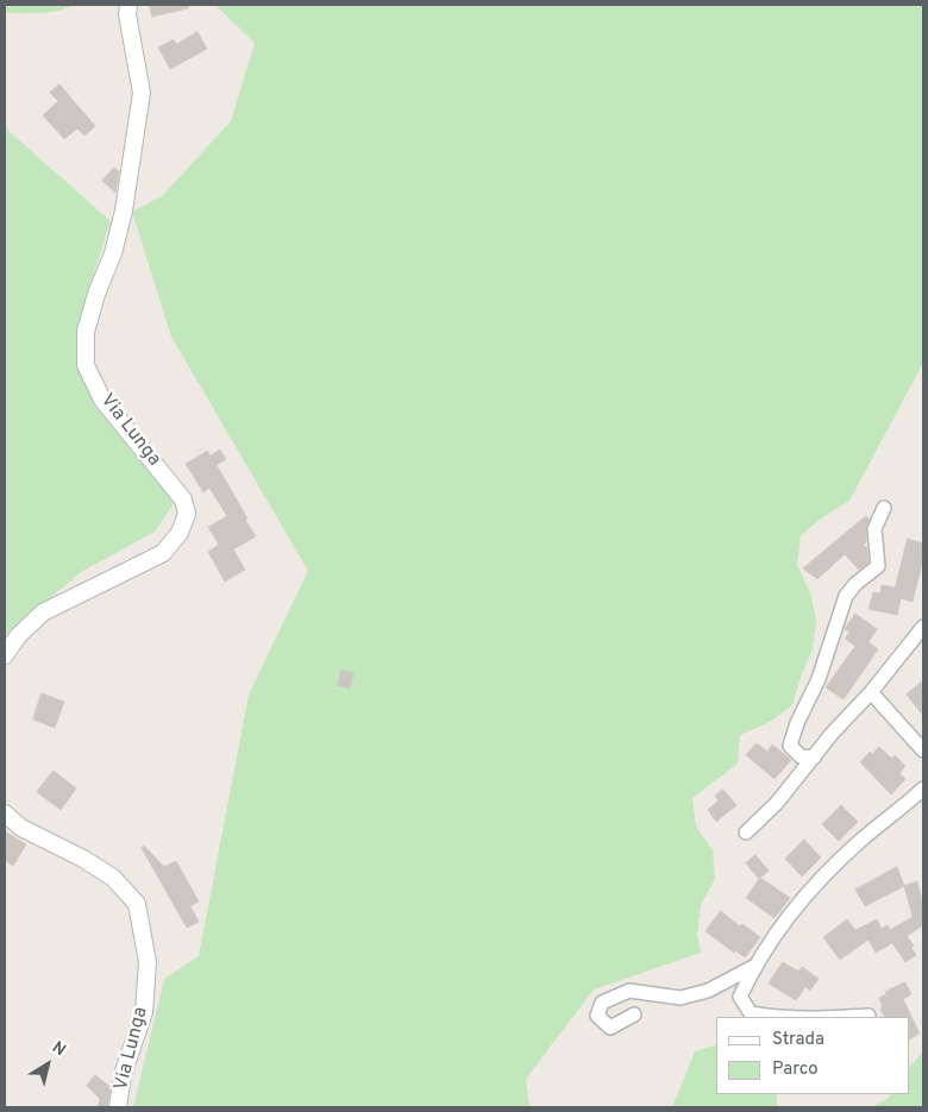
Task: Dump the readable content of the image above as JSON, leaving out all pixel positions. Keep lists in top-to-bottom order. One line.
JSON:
{"streets":{"street":["Via Lunga"]},"legend":["Strada","Parco"],"north":"top right"}
